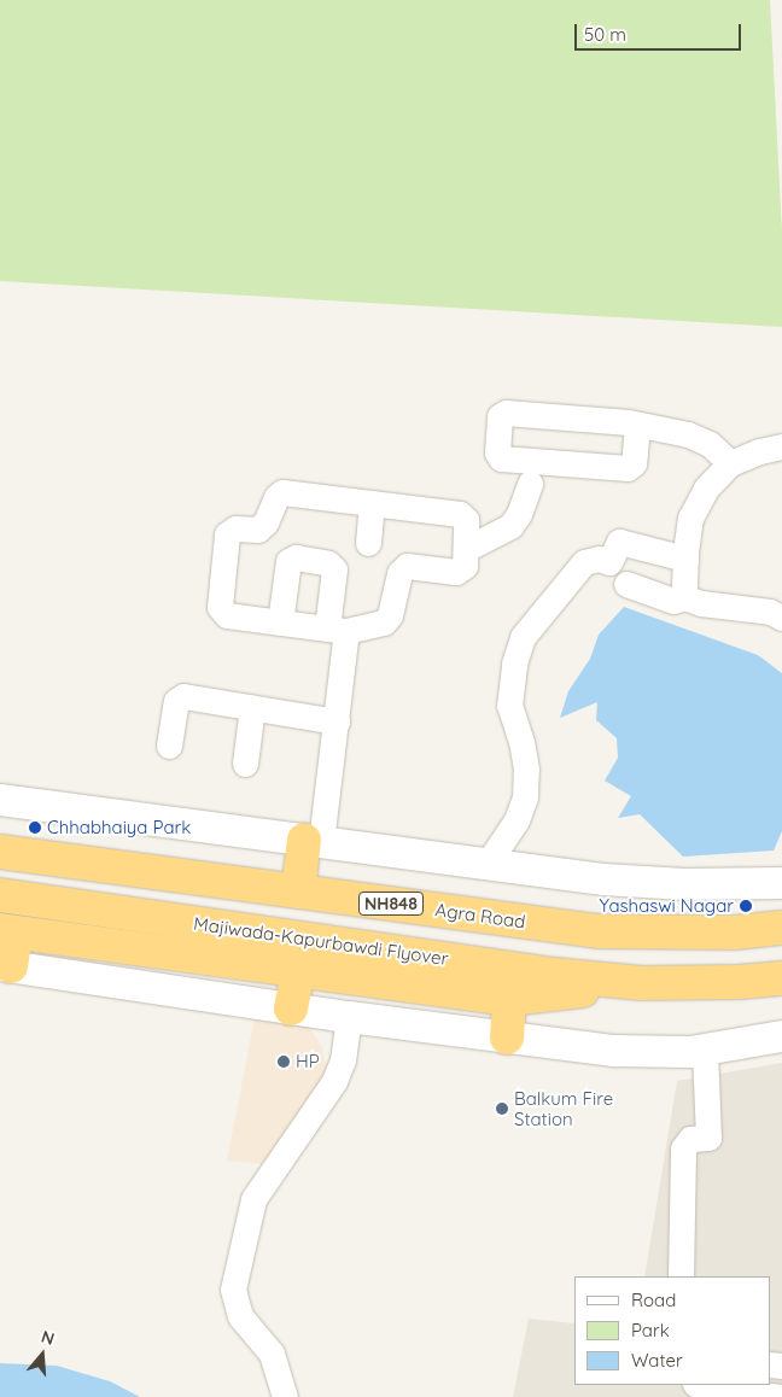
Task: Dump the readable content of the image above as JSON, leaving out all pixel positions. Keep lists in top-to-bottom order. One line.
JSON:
{"streets":{"highway":["NH848","Agra Road","Majiwada-Kapurbawdi Flyover"]},"places":["Chhabhaiya Park","Yashaswi Nagar","HP","Balkum Fire Station"],"legend":["Road","Park","Water"],"scale_bar":"50 m","north":"top"}
